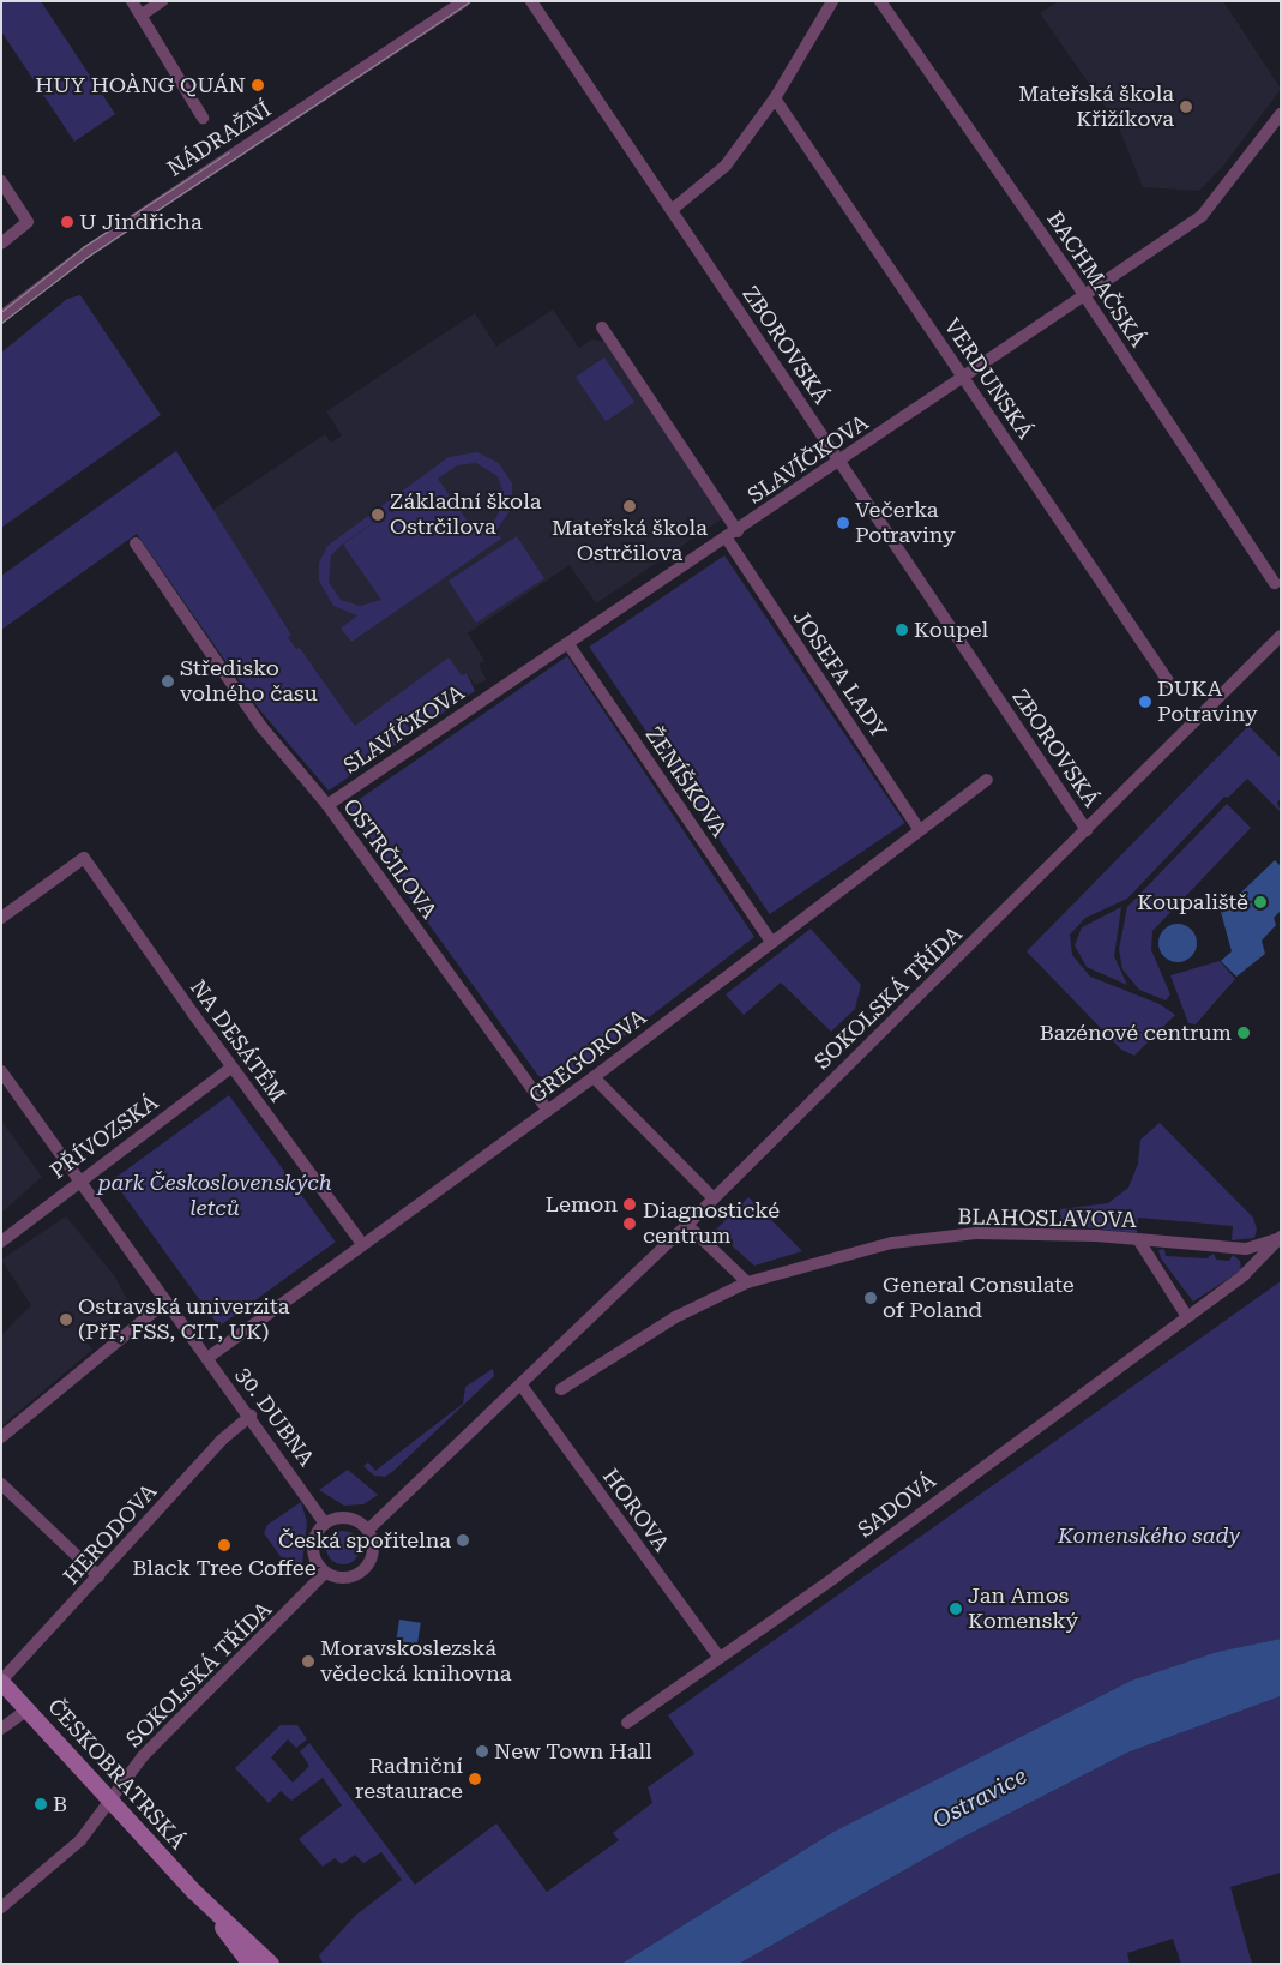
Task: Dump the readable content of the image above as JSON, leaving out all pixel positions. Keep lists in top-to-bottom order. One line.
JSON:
{"streets":{"main road":["ČESKOBRATRSKÁ"],"street":["NÁDRAŽNÍ","BACHMAČSKÁ","ZBOROVSKÁ","VERDUNSKÁ","SLAVÍČKOVA","JOSEFA LADY","ŽENÍŠKOVA","OSTRČILOVA","SOKOLSKÁ TŘÍDA","NA DESÁTÉM","GREGOROVA","PŘÍVOZSKÁ","BLAHOSLAVOVA","30. DUBNA","SADOVÁ","HOROVA","HERODOVA"]},"crossings":[["BACHMAČSKÁ","SLAVÍČKOVA"],["ZBOROVSKÁ","SLAVÍČKOVA"],["ZBOROVSKÁ","SOKOLSKÁ TŘÍDA"],["VERDUNSKÁ","SLAVÍČKOVA"],["SLAVÍČKOVA","JOSEFA LADY"],["SLAVÍČKOVA","ŽENÍŠKOVA"],["SLAVÍČKOVA","OSTRČILOVA"],["JOSEFA LADY","GREGOROVA"],["ŽENÍŠKOVA","GREGOROVA"],["OSTRČILOVA","GREGOROVA"],["SOKOLSKÁ TŘÍDA","30. DUBNA"],["SOKOLSKÁ TŘÍDA","HOROVA"],["SOKOLSKÁ TŘÍDA","ČESKOBRATRSKÁ"],["NA DESÁTÉM","GREGOROVA"],["NA DESÁTÉM","PŘÍVOZSKÁ"],["GREGOROVA","30. DUBNA"],["PŘÍVOZSKÁ","30. DUBNA"],["BLAHOSLAVOVA","SADOVÁ"],["30. DUBNA","HERODOVA"],["SADOVÁ","HOROVA"],["HERODOVA","ČESKOBRATRSKÁ"]],"water":["Ostravice"],"parks":["park Československých letců","Komenského sady"],"places":["HUY HOÀNG QUÁN","Mateřská škola Křižíkova","U Jindřicha","Mateřská škola Ostrčilova","Základní škola Ostrčilova","Večerka Potraviny","Koupel","Středisko volného času","DUKA Potraviny","Koupaliště","Bazénové centrum","Lemon","Diagnostické centrum","General Consulate of Poland","Ostravská univerzita (PřF, FSS, CIT, UK)","Česká spořitelna","Black Tree Coffee","Jan Amos Komenský","Moravskoslezská vědecká knihovna","New Town Hall","Radniční restaurace","B"]}
